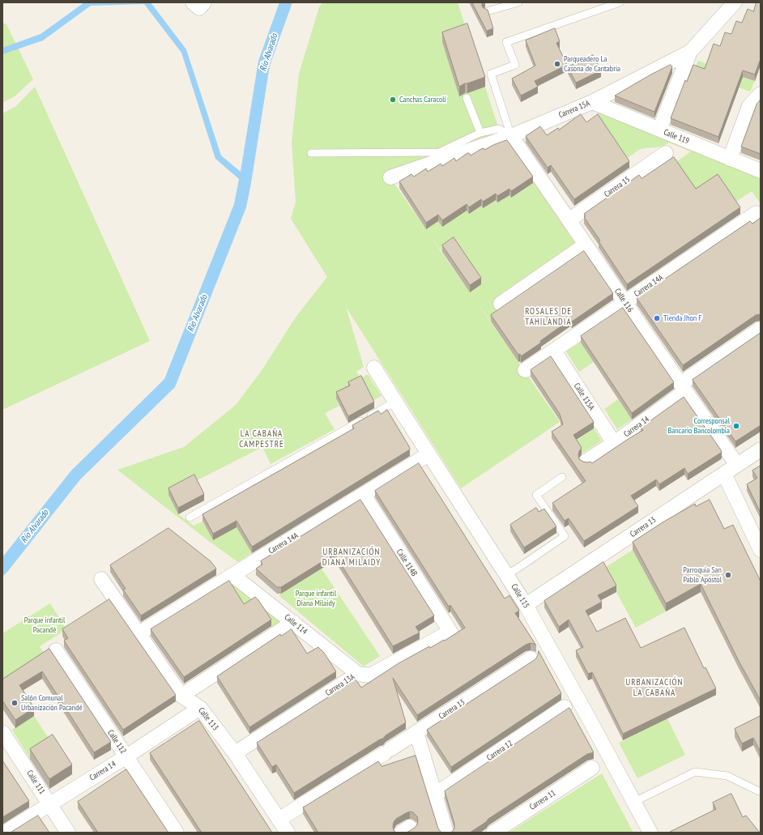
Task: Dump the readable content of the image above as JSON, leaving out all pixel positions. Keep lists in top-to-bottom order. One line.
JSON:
{"streets":{"street":["Carrera 15A","Calle 119","Carrera 15","Carrera 14A","Calle 116","Calle 115A","Carrera 14","Carrera 13","Calle 114B","Calle 115","Calle 114","Carrera 13A","Calle 113","Calle 112","Carrera 12","Calle 111","Carrera 11"]},"crossings":[["Carrera 15A","Calle 119"],["Carrera 15A","Calle 116"],["Carrera 15","Calle 116"],["Carrera 14A","Calle 116"],["Carrera 14A","Calle 115A"],["Carrera 14A","Calle 114B"],["Carrera 14A","Calle 115"],["Carrera 14A","Calle 114"],["Carrera 14A","Calle 113"],["Calle 116","Carrera 14"],["Calle 116","Carrera 13"],["Calle 115A","Carrera 14"],["Carrera 14","Calle 113"],["Carrera 14","Calle 112"],["Carrera 14","Calle 111"],["Carrera 13","Calle 115"],["Carrera 13","Calle 113"],["Calle 114B","Carrera 13A"],["Calle 114","Carrera 13A"],["Carrera 13A","Calle 113"]],"districts":["ROSALES DE TAHILANDIA","LA CABAÑA CAMPESTRE","URBANIZACIÓN DIANA MILAIDY","URBANIZACIÓN LA CABAÑA"],"water":["Río Alvarado"],"parks":["Parque infantil Diana Milaidy","Parque infantil Pacandé"],"places":["Parqueadero La Casona de Cantabria","Canchas Caracolí","Tienda Jhon F","Corresponsal Bancario Bancolombia","Parroquia San Pablo Apóstol","Salón Comunal Urbanización Pacandé"]}
